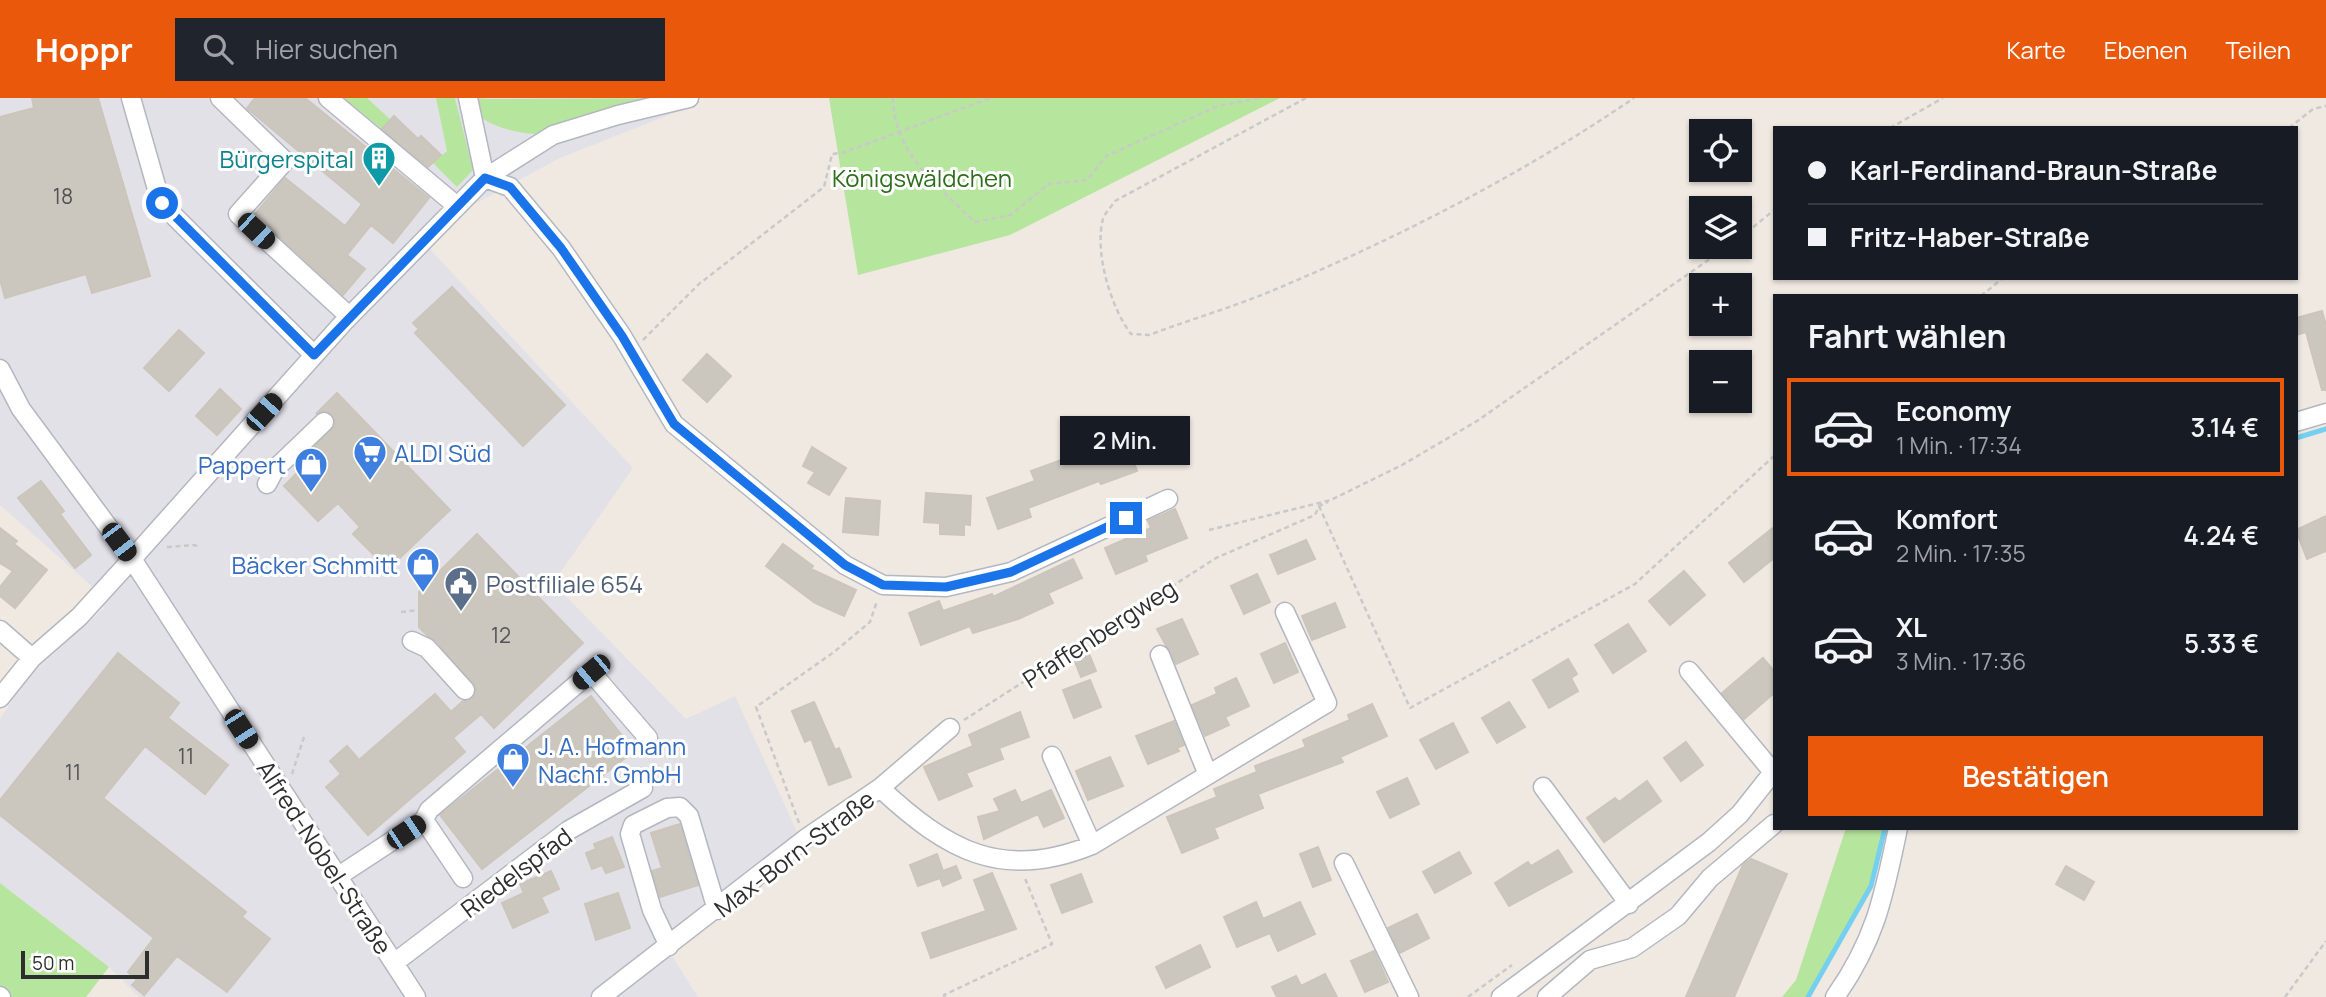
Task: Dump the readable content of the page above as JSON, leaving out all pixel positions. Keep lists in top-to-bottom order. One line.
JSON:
{"streets":{"street":["Max-Born-Straße","Alfred-Nobel-Straße","Riedelspfad"],"path":["Pfaffenbergweg"]},"crossings":[["Alfred-Nobel-Straße","Riedelspfad"]],"parks":["Königswäldchen"],"places":{"building":["Bürgerspital"],"supermarket":["ALDI Süd"],"shop":["Pappert","Bäcker Schmitt","J. A. Hofmann Nachf. GmbH"],"public building":["Postfiliale 654"]},"house_numbers":["18","12","11","11"],"scale_bar":"50 m","page":{"header":"Hoppr","search":"Hier suchen","nav":["Karte","Ebenen","Teilen"],"map_buttons":["+","−"],"banner":["Karl-Ferdinand-Braun-Straße","Fritz-Haber-Straße"],"heading":"Fahrt wählen","list":[{"name":"Economy","note":"1 Min. · 17:34","value":"3.14 €"},{"name":"Komfort","note":"2 Min. · 17:35","value":"4.24 €"},{"name":"XL","note":"3 Min. · 17:36","value":"5.33 €"}],"bubble":"2 Min.","buttons":"Bestätigen","scale":"50 m"}}
